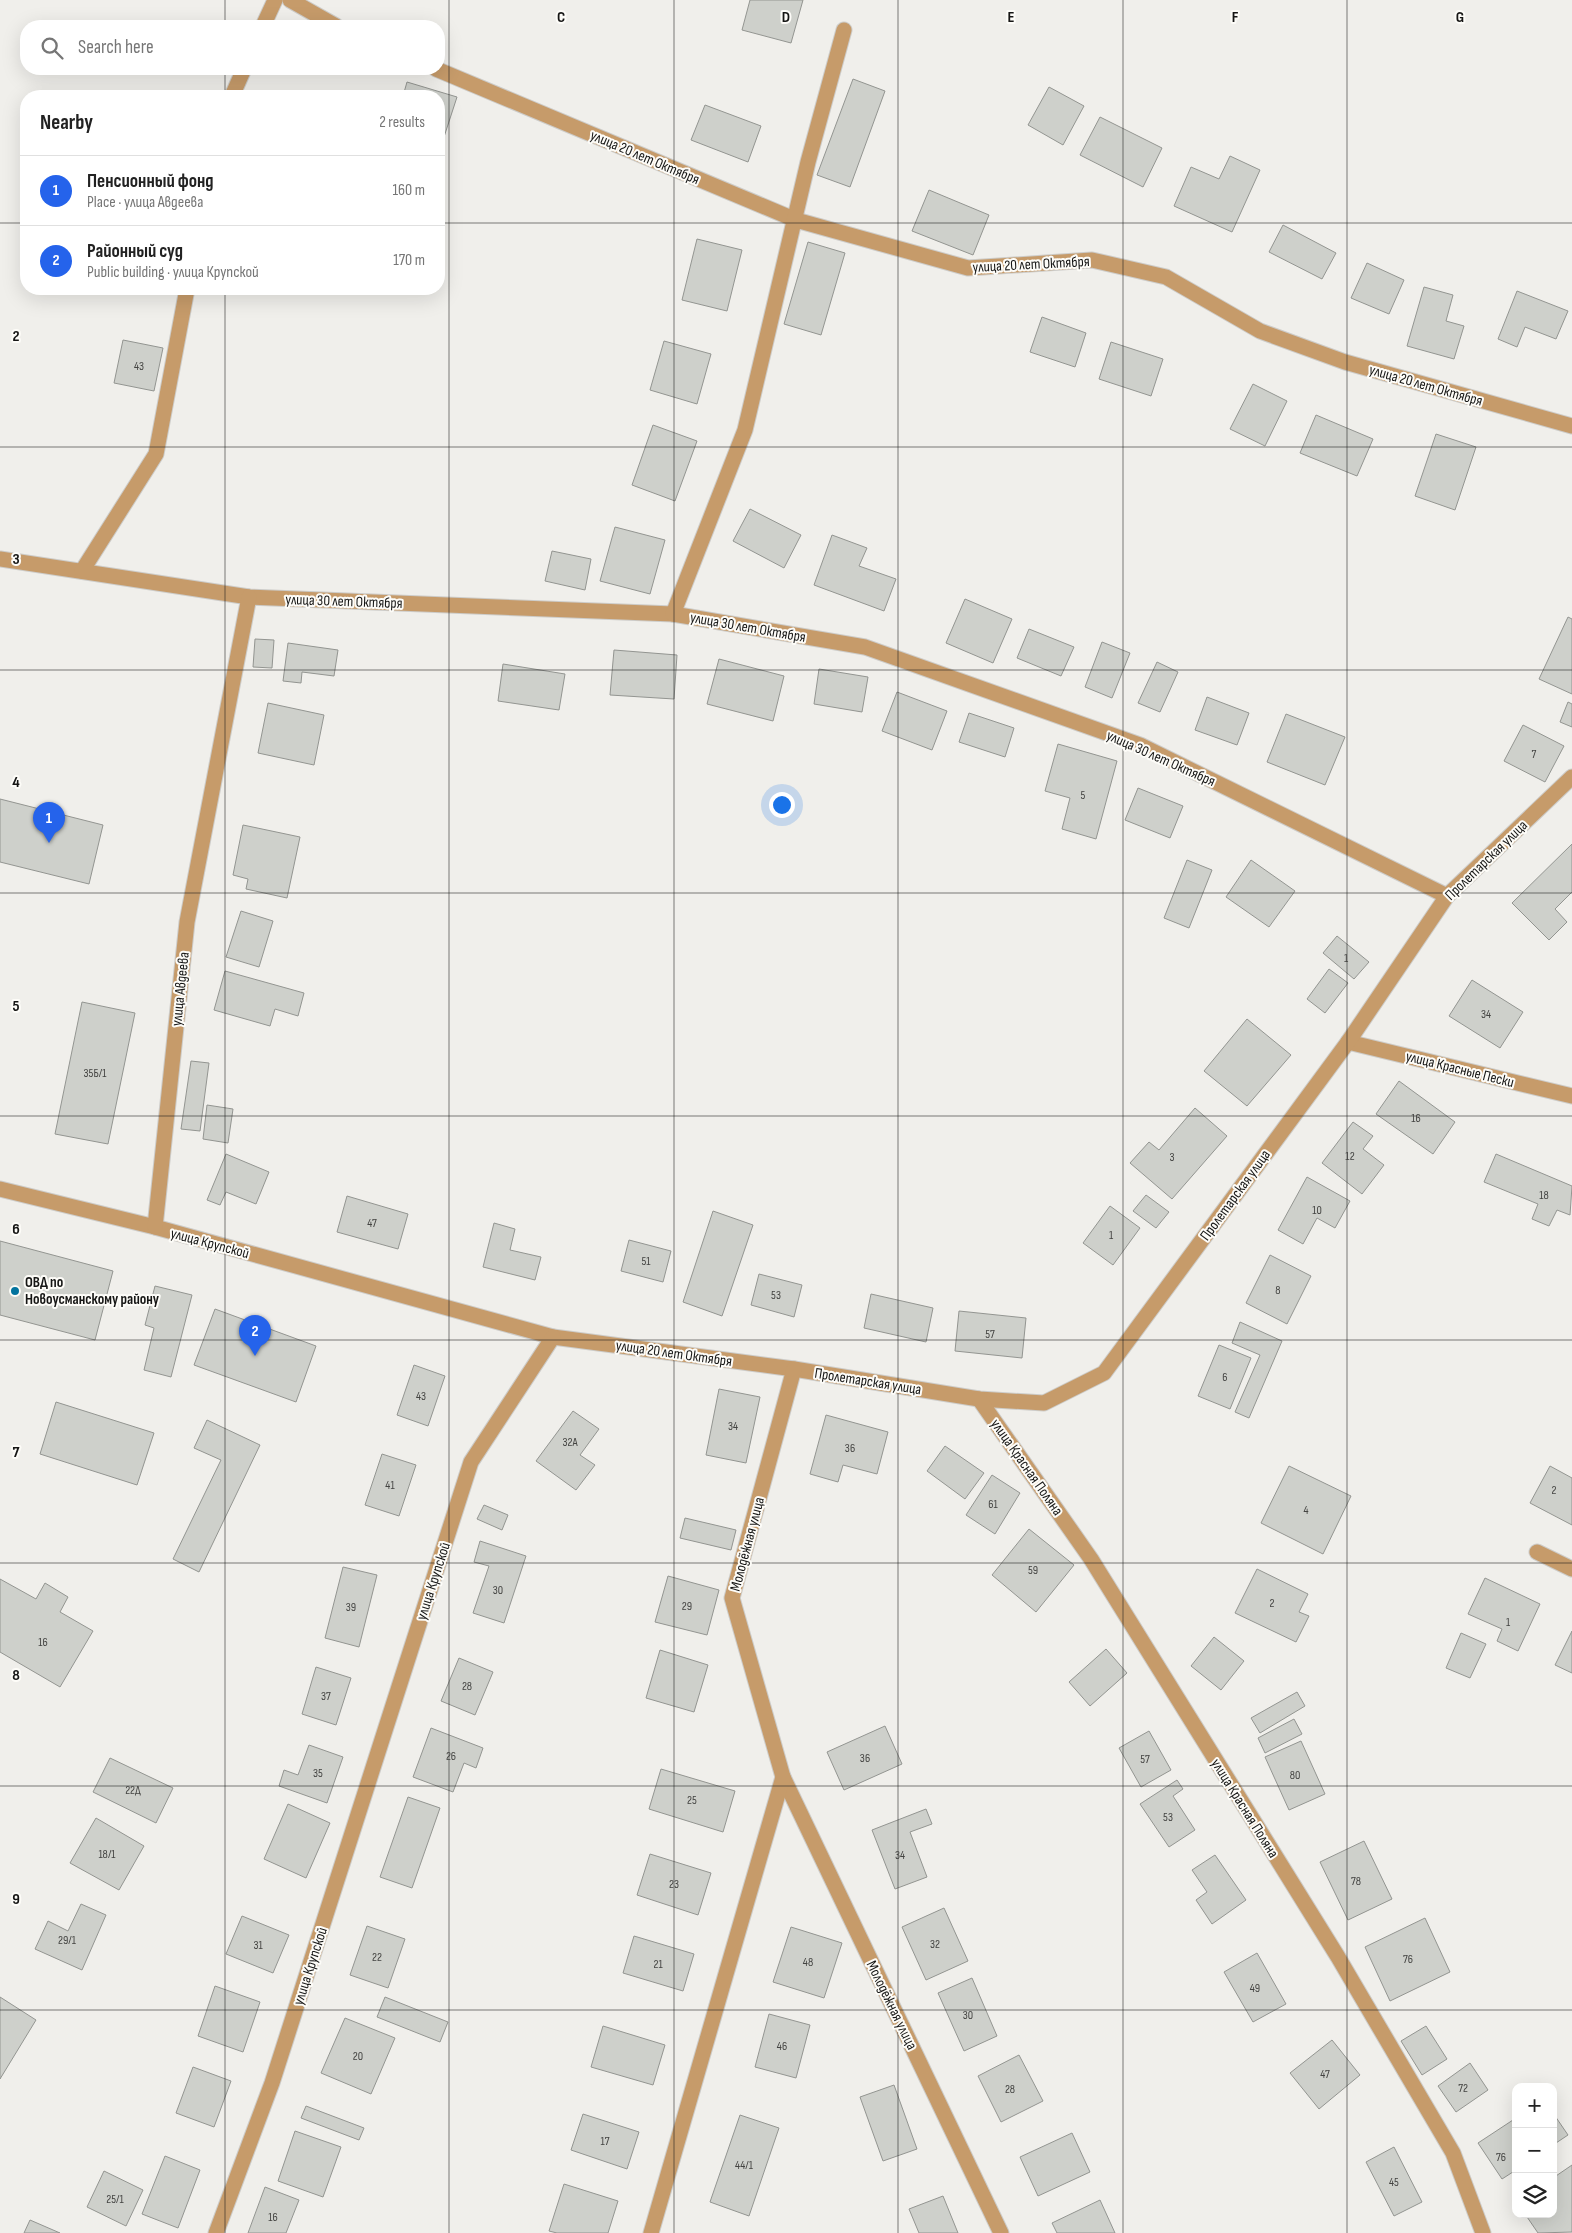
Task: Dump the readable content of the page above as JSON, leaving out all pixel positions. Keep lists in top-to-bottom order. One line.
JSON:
{"streets":{"street":["улица 20 лет Октября","улица 30 лет Октября","Пролетарская улица","улица Авдеева","улица Красные Пески","улица Крупской","улица Красная Поляна","Молодёжная улица"]},"crossings":[["улица 20 лет Октября","Пролетарская улица"],["улица 20 лет Октября","улица Крупской"],["улица 20 лет Октября","Молодёжная улица"],["улица 30 лет Октября","Пролетарская улица"],["улица 30 лет Октября","улица Авдеева"],["Пролетарская улица","улица Красные Пески"],["Пролетарская улица","улица Красная Поляна"],["Пролетарская улица","Молодёжная улица"],["улица Авдеева","улица Крупской"]],"places":["ОВД по Новоусманскому району"],"house_numbers":["43","7","5","1","34","35Б/1","16","12","3","18","10","47","1","51","8","53","57","6","43","34","32А","36","41","2","61","4","59","30","2","29","39","1","16","28","37","26","36","57","35","80","22Д","25","53","18/1","34","78","23","29/1","32","31","22","76","48","21","49","30","46","20","47","72","28","17","76","44/1","45","25/1","16"],"page":{"search":"Search here","heading":["Nearby","2 results"],"list":[{"mark":"1","name":"Пенсионный фонд","note":"Place · улица Авдеева","value":"160 m"},{"mark":"2","name":"Районный суд","note":"Public building · улица Крупской","value":"170 m"}],"pins":["1","2"],"map_buttons":["+","−"]},"grid":{"columns":["C","D","E","F","G"],"rows":["2","3","4","5","6","7","8","9"]}}
